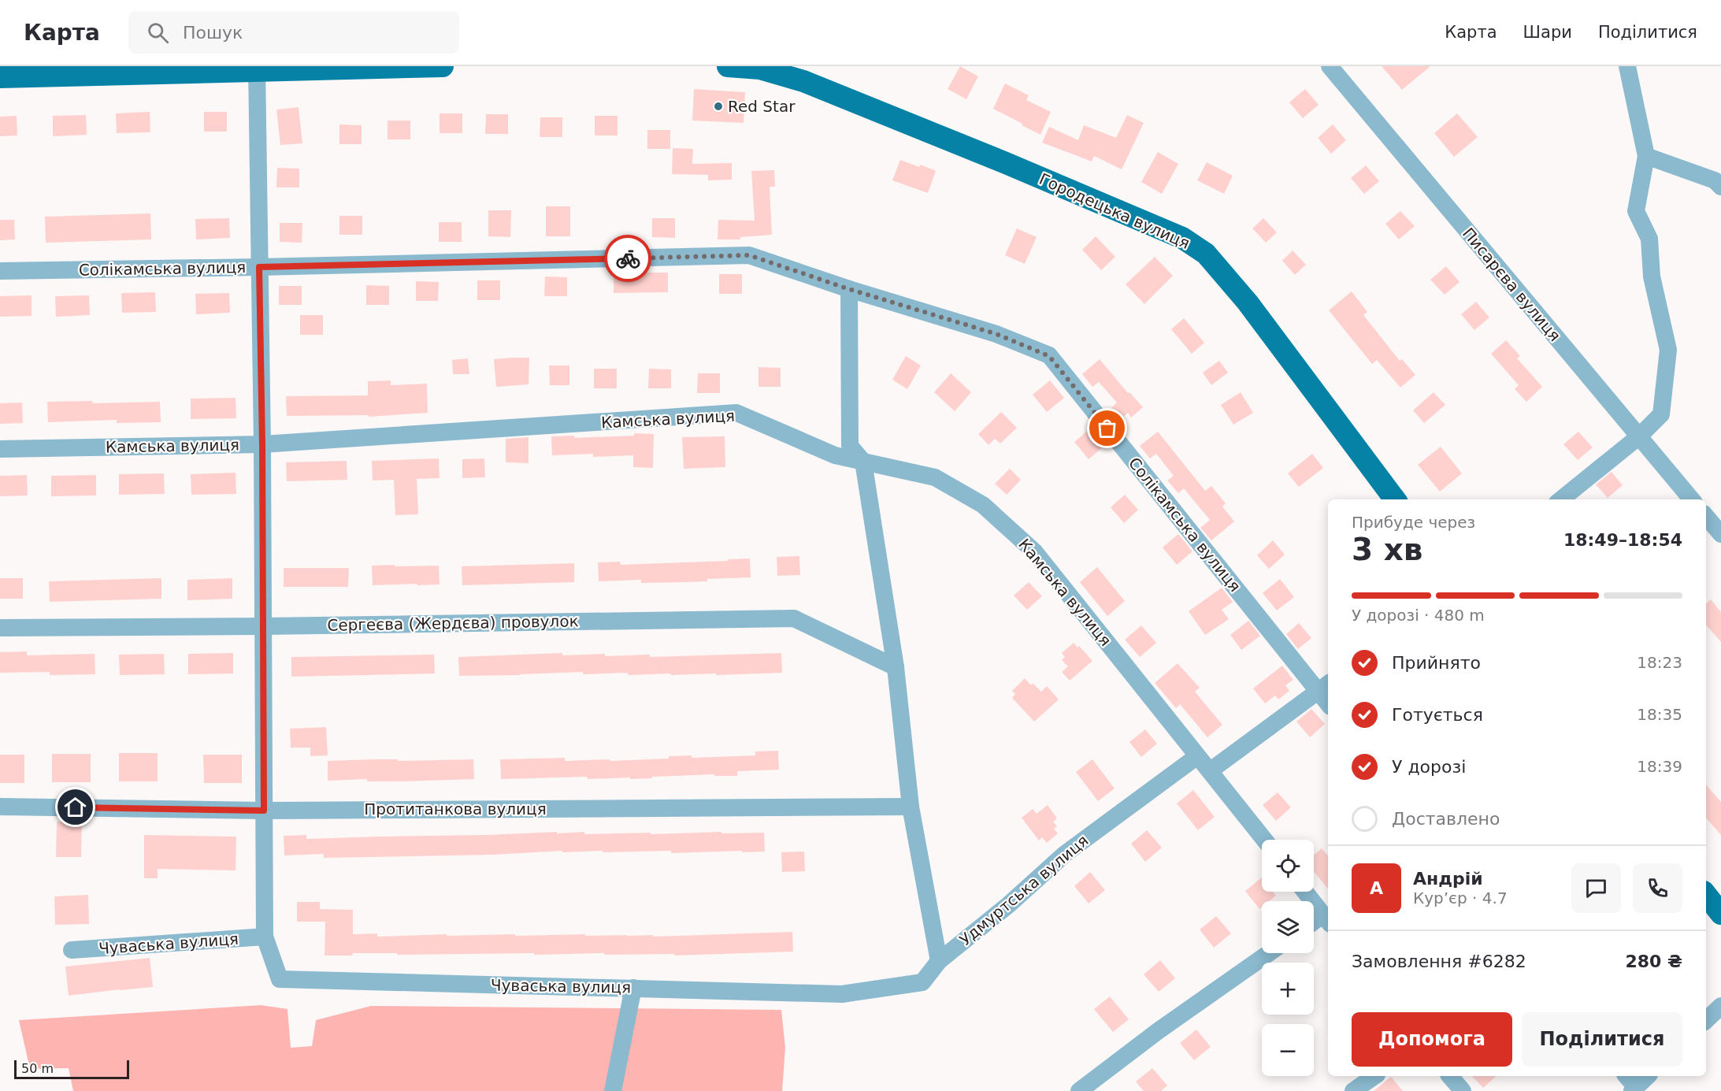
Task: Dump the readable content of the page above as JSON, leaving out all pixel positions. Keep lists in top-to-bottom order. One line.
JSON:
{"streets":{"main road":["Городецька вулиця"],"street":["Солікамська вулиця","Писарєва вулиця","Камська вулиця","Сергеєва (Жердєва) провулок","Протитанкова вулиця","Удмуртська вулиця","Чуваська вулиця"]},"crossings":[["Камська вулиця","Удмуртська вулиця"],["Удмуртська вулиця","Чуваська вулиця"]],"places":["Red Star"],"scale_bar":"50 m","page":{"header":"Карта","search":"Пошук","nav":["Карта","Шари","Поділитися"],"heading":["3 хв","Прибуде через","18:49–18:54"],"panel":["Андрій","Кур’єр · 4.7","Замовлення #6282","280 ₴"],"bar":"У дорозі · 480 m","list":[["Прийнято","18:23"],["Готується","18:35"],["У дорозі","18:39"],"Доставлено"],"map_buttons":["+","−"],"round":"А","buttons":["Допомога","Поділитися"],"scale":"50 m"}}
